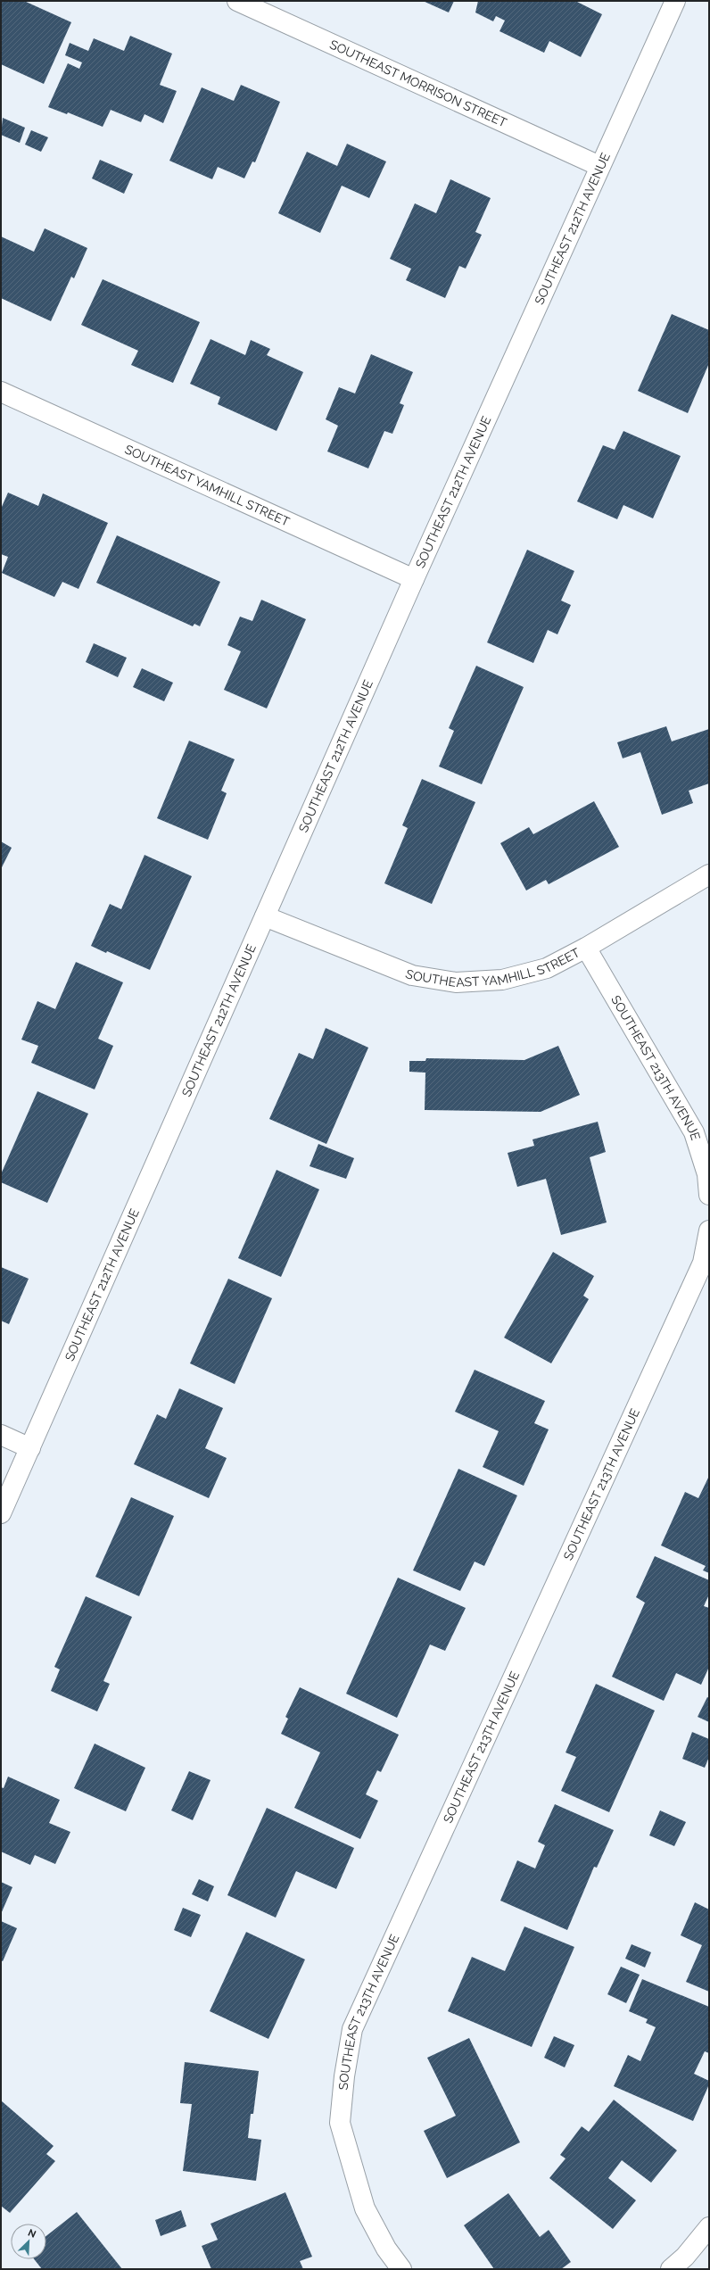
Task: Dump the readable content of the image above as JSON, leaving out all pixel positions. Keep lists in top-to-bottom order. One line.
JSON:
{"streets":{"street":["SOUTHEAST MORRISON STREET","SOUTHEAST 212TH AVENUE","SOUTHEAST YAMHILL STREET","SOUTHEAST 213TH AVENUE"]},"crossings":[["SOUTHEAST MORRISON STREET","SOUTHEAST 212TH AVENUE"],["SOUTHEAST 212TH AVENUE","SOUTHEAST YAMHILL STREET"],["SOUTHEAST YAMHILL STREET","SOUTHEAST 213TH AVENUE"]],"north":"top right"}
